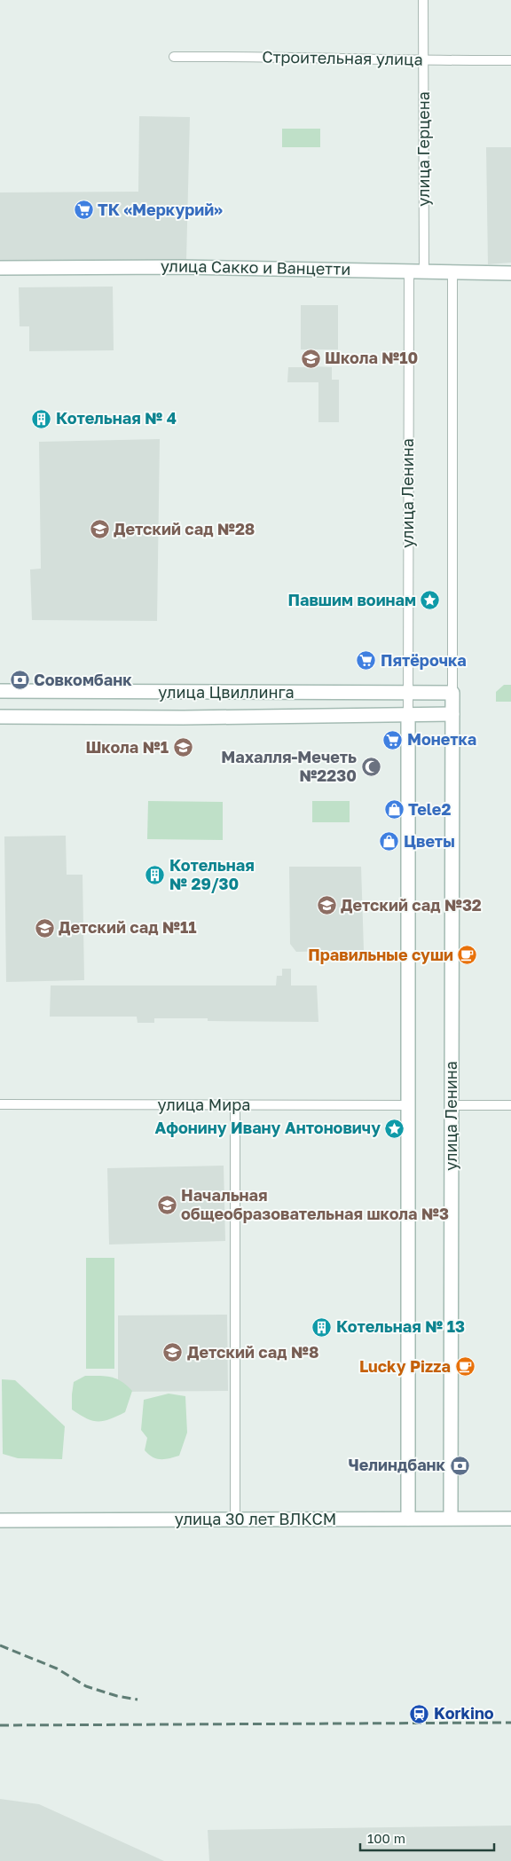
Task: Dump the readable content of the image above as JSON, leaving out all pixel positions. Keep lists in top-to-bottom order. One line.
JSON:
{"streets":{"street":["Строительная улица","улица Герцена","улица Сакко и Ванцетти","улица Ленина","улица Цвиллинга","улица Мира","улица 30 лет ВЛКСМ"]},"crossings":[["Строительная улица","улица Герцена"],["улица Герцена","улица Сакко и Ванцетти"],["улица Сакко и Ванцетти","улица Ленина"],["улица Ленина","улица Цвиллинга"],["улица Ленина","улица Мира"],["улица Ленина","улица 30 лет ВЛКСМ"]],"places":{"supermarket":["ТК «Меркурий»","Пятёрочка","Монетка"],"school or university":["Школа №10","Детский сад №28","Школа №1","Детский сад №32","Детский сад №11","Начальная общеобразовательная школа №3","Детский сад №8"],"building":["Котельная № 4","Котельная № 29/30","Котельная № 13"],"place":["Павшим воинам","Афонину Ивану Антоновичу"],"bank":["Совкомбанк","Челиндбанк"],"mosque":["Махалля-Мечеть №2230"],"shop":["Tele2","Цветы"],"cafe":["Правильные суши","Lucky Pizza"],"station":["Korkino"]},"scale_bar":"100 m"}
